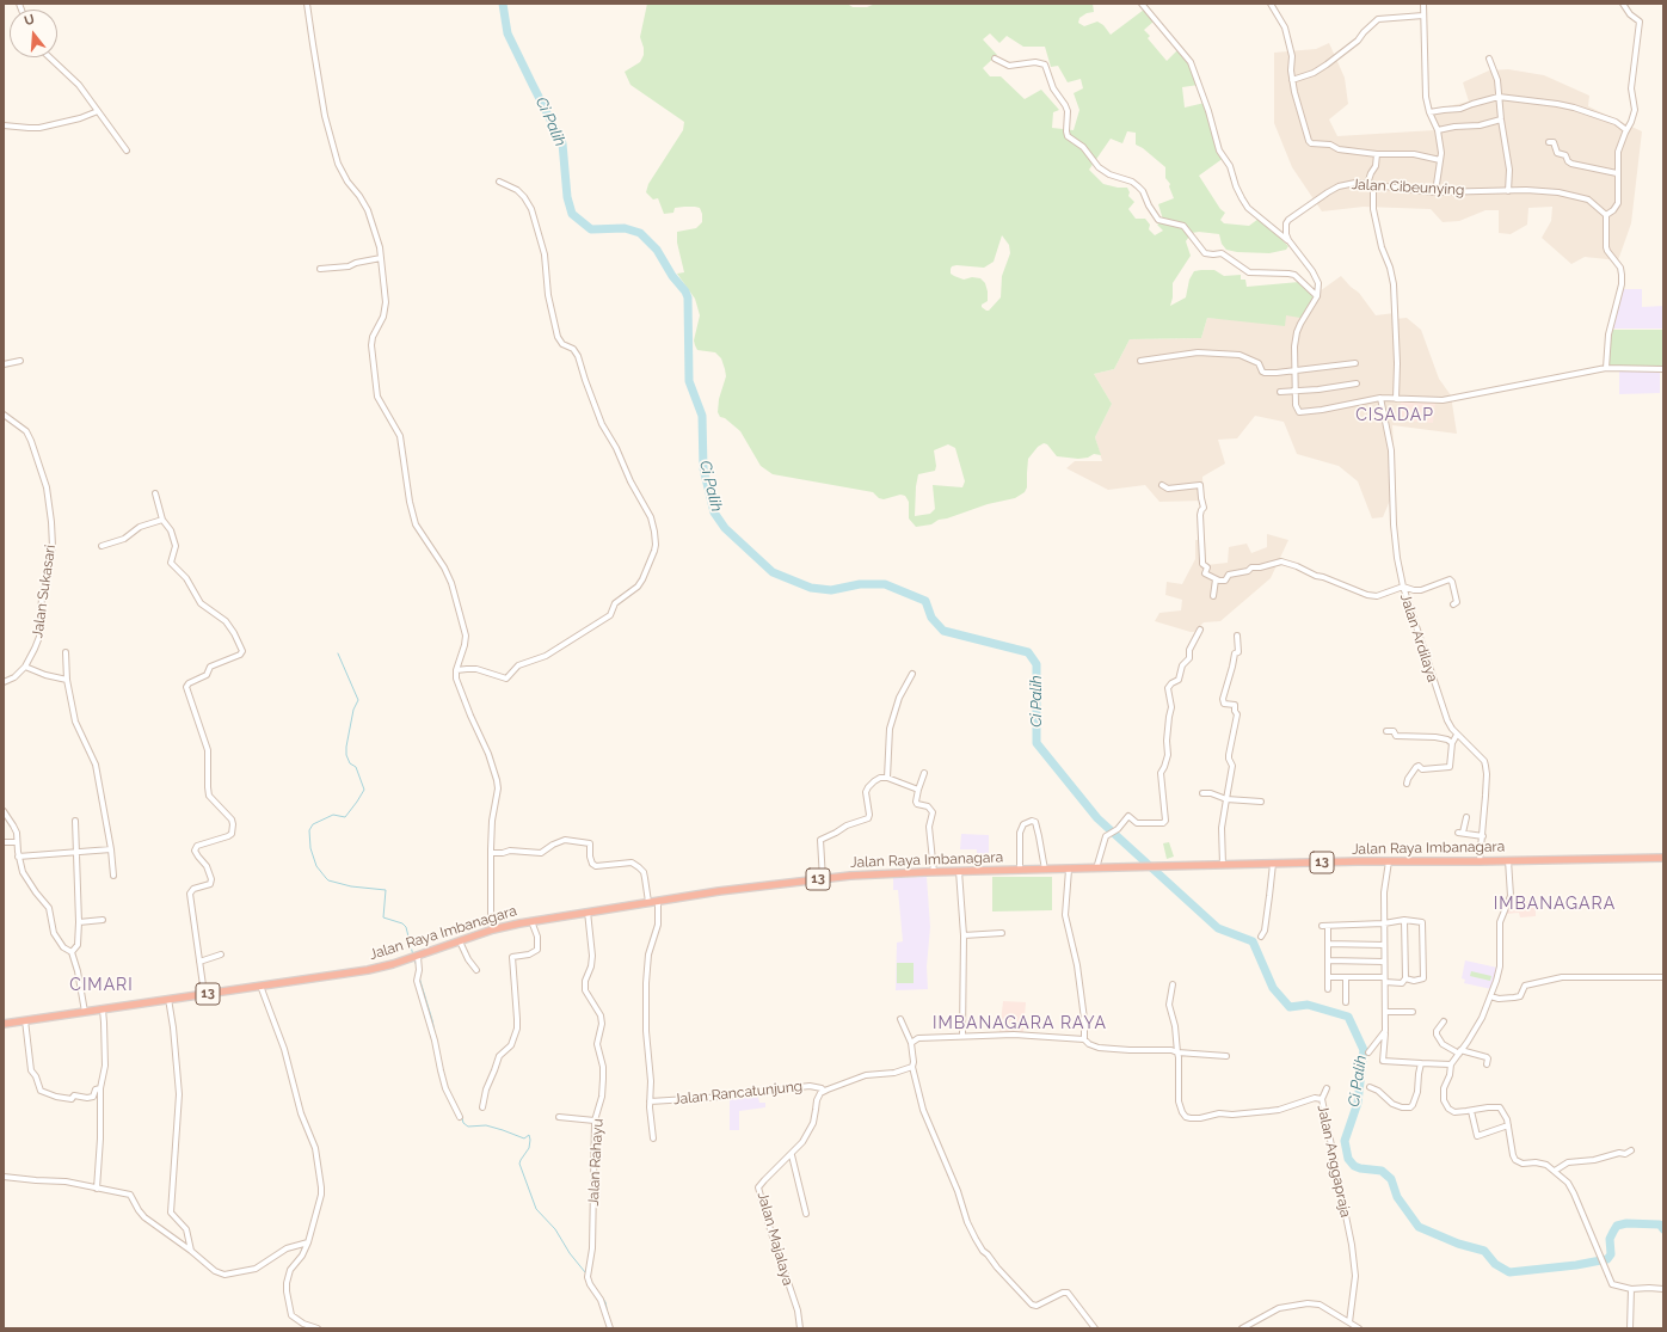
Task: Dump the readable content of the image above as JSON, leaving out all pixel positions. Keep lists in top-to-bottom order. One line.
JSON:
{"streets":{"highway":["Jalan Raya Imbanagara","13"],"street":["Jalan Cibeunying","Jalan Sukasari","Jalan Ardilaya","Jalan Rancatunjung","Jalan Anggapraja","Jalan Rahayu","Jalan Majalaya"]},"crossings":[["Jalan Ardilaya","Jalan Raya Imbanagara"],["Jalan Raya Imbanagara","Jalan Rahayu"],["Jalan Rancatunjung","Jalan Majalaya"]],"districts":["CISADAP","IMBANAGARA","CIMARI","IMBANAGARA RAYA"],"water":["Ci Palih"],"north":"top"}
